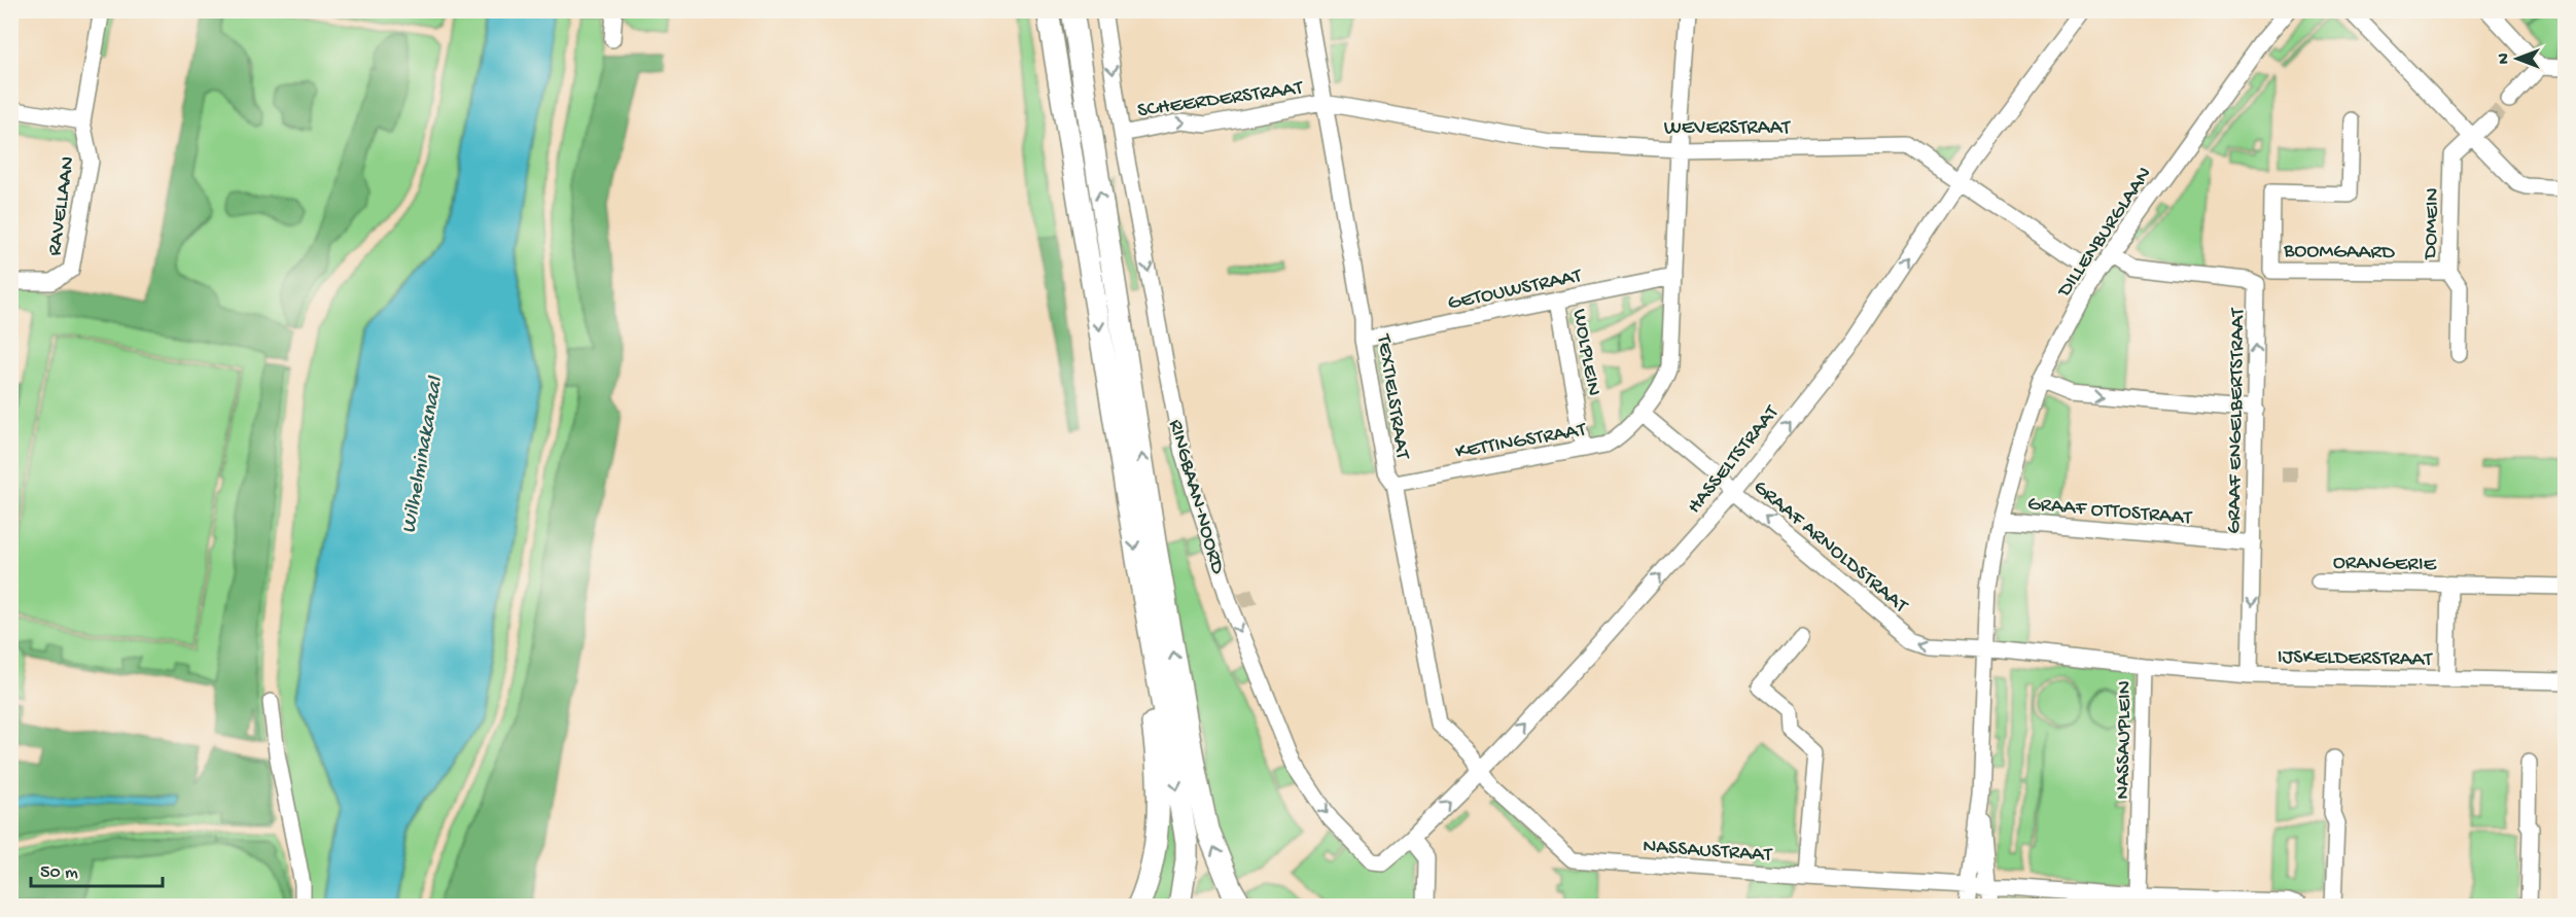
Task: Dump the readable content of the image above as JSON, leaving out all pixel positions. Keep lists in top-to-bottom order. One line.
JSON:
{"streets":{"main road":["RINGBAAN-NOORD"],"street":["SCHEERDERSTRAAT","WEVERSTRAAT","RAVELLAAN","DOMEIN","DILLENBURGLAAN","BOOMGAARD","GETOUWSTRAAT","WOLPLEIN","TEXTIELSTRAAT","GRAAF ENGELBERTSTRAAT","KETTINGSTRAAT","HASSELTSTRAAT","GRAAF OTTOSTRAAT","GRAAF ARNOLDSTRAAT","ORANGERIE","IJSKELDERSTRAAT","NASSAUPLEIN","NASSAUSTRAAT"]},"crossings":[["SCHEERDERSTRAAT","WEVERSTRAAT"],["SCHEERDERSTRAAT","TEXTIELSTRAAT"],["SCHEERDERSTRAAT","RINGBAAN-NOORD"],["WEVERSTRAAT","DILLENBURGLAAN"],["WEVERSTRAAT","TEXTIELSTRAAT"],["WEVERSTRAAT","HASSELTSTRAAT"],["DOMEIN","BOOMGAARD"],["DILLENBURGLAAN","GRAAF ENGELBERTSTRAAT"],["DILLENBURGLAAN","GRAAF OTTOSTRAAT"],["DILLENBURGLAAN","GRAAF ARNOLDSTRAAT"],["DILLENBURGLAAN","NASSAUPLEIN"],["GETOUWSTRAAT","WOLPLEIN"],["GETOUWSTRAAT","TEXTIELSTRAAT"],["WOLPLEIN","KETTINGSTRAAT"],["TEXTIELSTRAAT","KETTINGSTRAAT"],["TEXTIELSTRAAT","HASSELTSTRAAT"],["TEXTIELSTRAAT","NASSAUSTRAAT"],["GRAAF ENGELBERTSTRAAT","GRAAF OTTOSTRAAT"],["GRAAF ENGELBERTSTRAAT","IJSKELDERSTRAAT"],["KETTINGSTRAAT","GRAAF ARNOLDSTRAAT"],["HASSELTSTRAAT","RINGBAAN-NOORD"],["HASSELTSTRAAT","GRAAF ARNOLDSTRAAT"],["HASSELTSTRAAT","NASSAUSTRAAT"],["GRAAF ARNOLDSTRAAT","NASSAUPLEIN"],["ORANGERIE","IJSKELDERSTRAAT"],["IJSKELDERSTRAAT","NASSAUPLEIN"]],"one_way":["SCHEERDERSTRAAT","HASSELTSTRAAT","GRAAF ARNOLDSTRAAT"],"water":["Wilhelminakanaal"],"scale_bar":"50 m","north":"left"}
